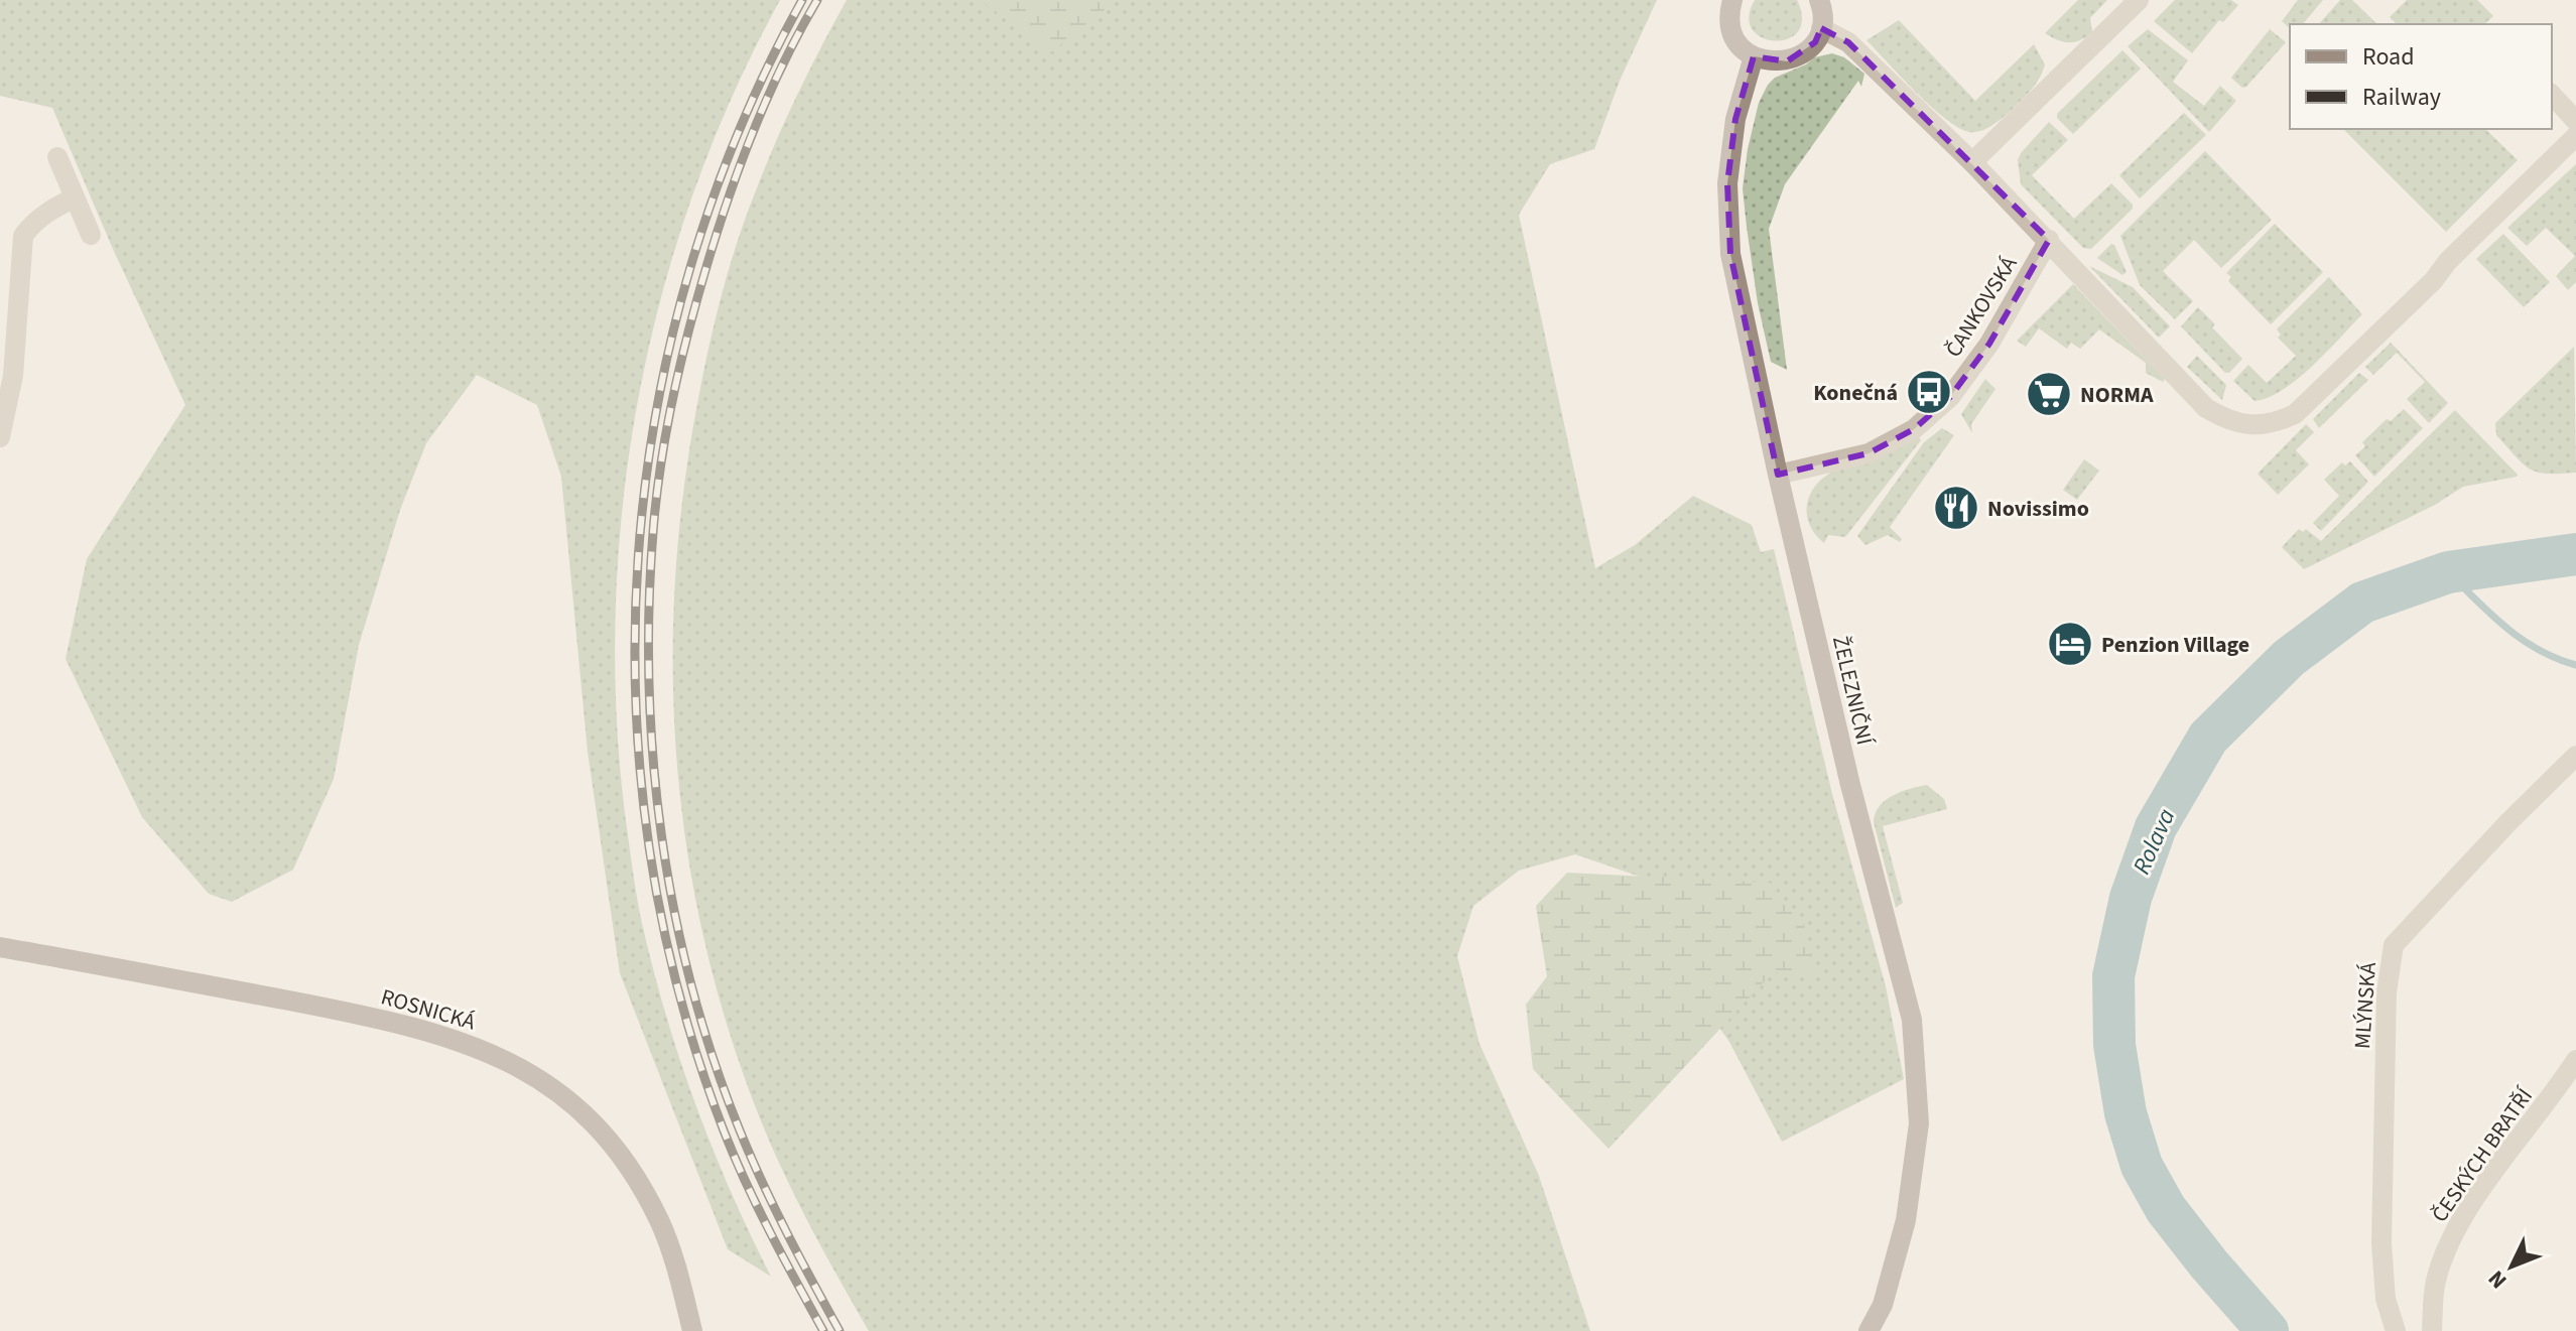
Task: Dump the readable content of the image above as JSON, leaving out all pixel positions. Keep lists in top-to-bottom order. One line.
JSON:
{"streets":{"street":["ČANKOVSKÁ","ŽELEZNIČNÍ","MLÝNSKÁ","ROSNICKÁ","ČESKÝCH BRATŘÍ"]},"crossings":[["ČANKOVSKÁ","ŽELEZNIČNÍ"]],"water":["Rolava"],"places":{"bus stop":["Konečná"],"supermarket":["NORMA"],"restaurant":["Novissimo"],"hotel":["Penzion Village"]},"legend":["Road","Railway"],"north":"bottom left"}
